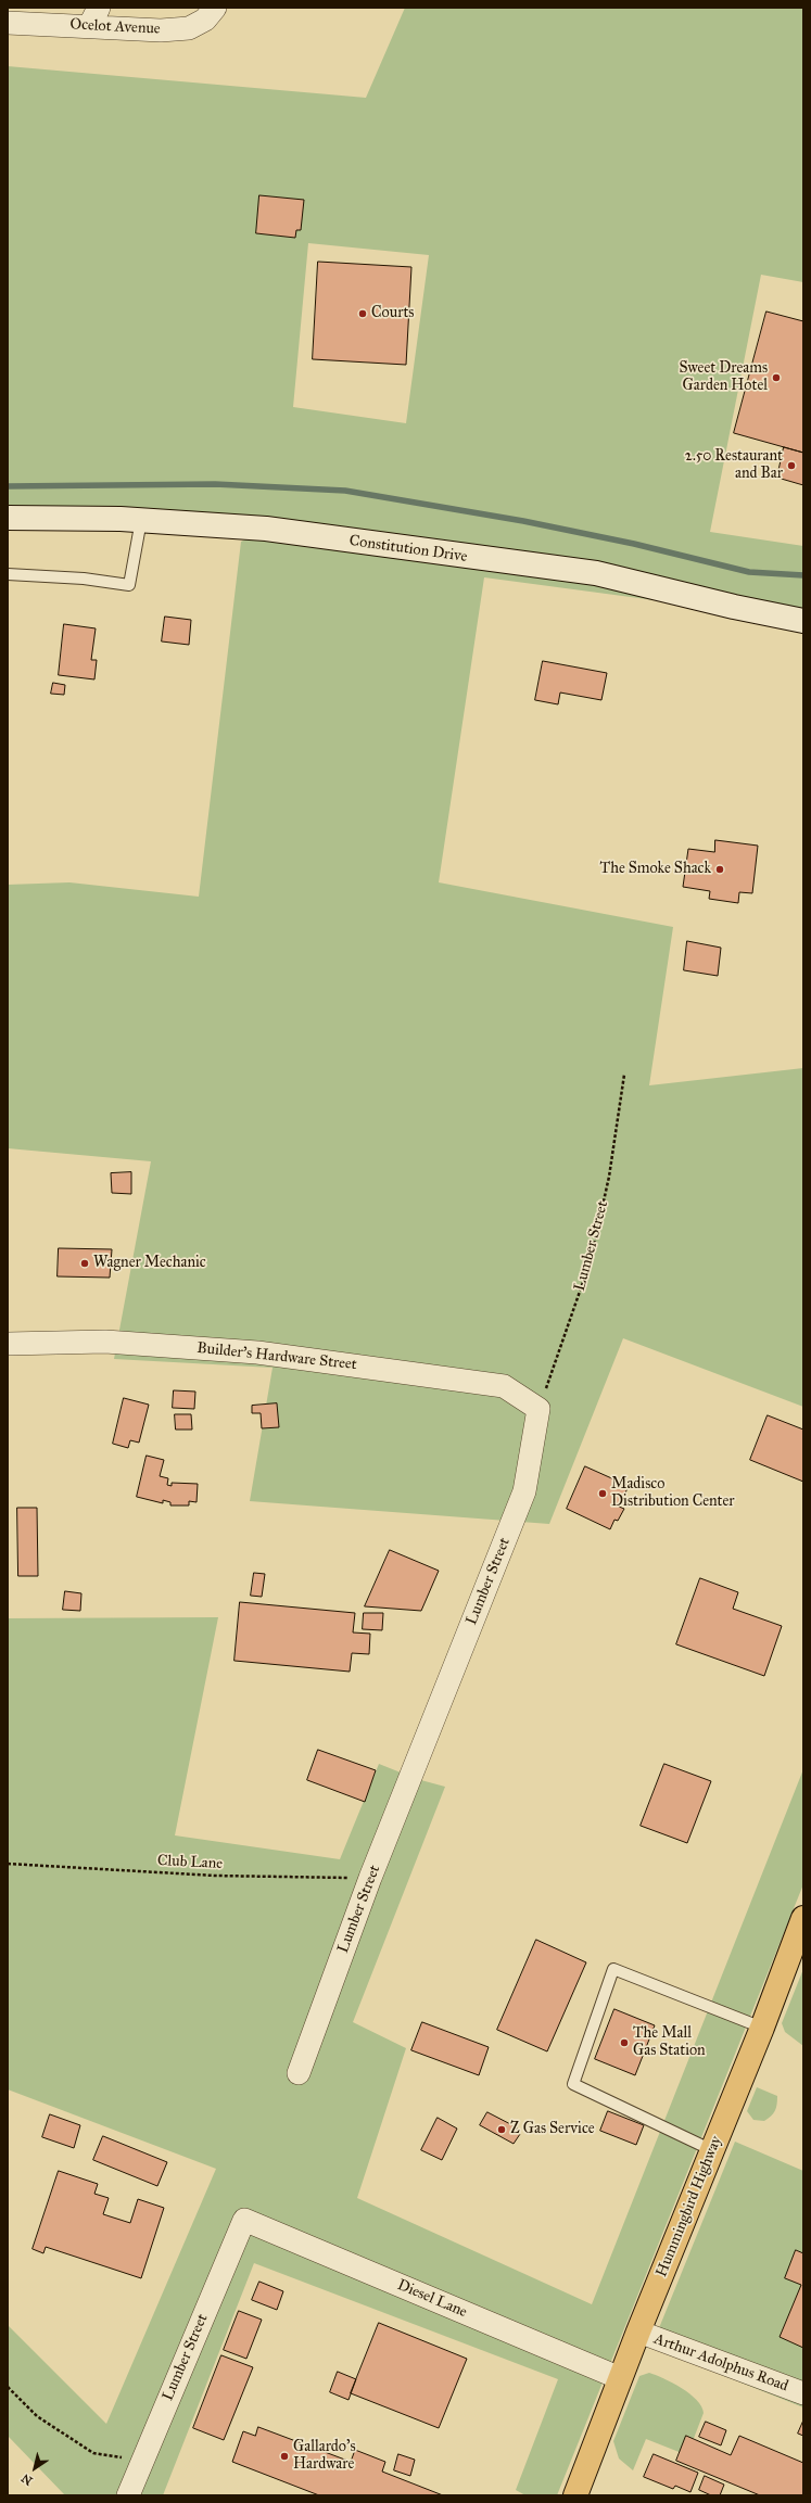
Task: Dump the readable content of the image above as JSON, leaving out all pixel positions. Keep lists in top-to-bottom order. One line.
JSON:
{"streets":{"main road":["Constitution Drive","Hummingbird Highway"],"street":["Ocelot Avenue","Lumber Street","Builder's Hardware Street","Diesel Lane","Arthur Adolphus Road"],"path":["Club Lane"]},"crossings":[["Lumber Street","Builder's Hardware Street"],["Lumber Street","Club Lane"],["Lumber Street","Diesel Lane"],["Hummingbird Highway","Diesel Lane"],["Hummingbird Highway","Arthur Adolphus Road"]],"places":["Courts","Sweet Dreams Garden Hotel","2.50 Restaurant and Bar","The Smoke Shack","Wagner Mechanic","Madisco Distribution Center","The Mall Gas Station","Z Gas Service","Gallardo's Hardware"],"north":"bottom left"}
